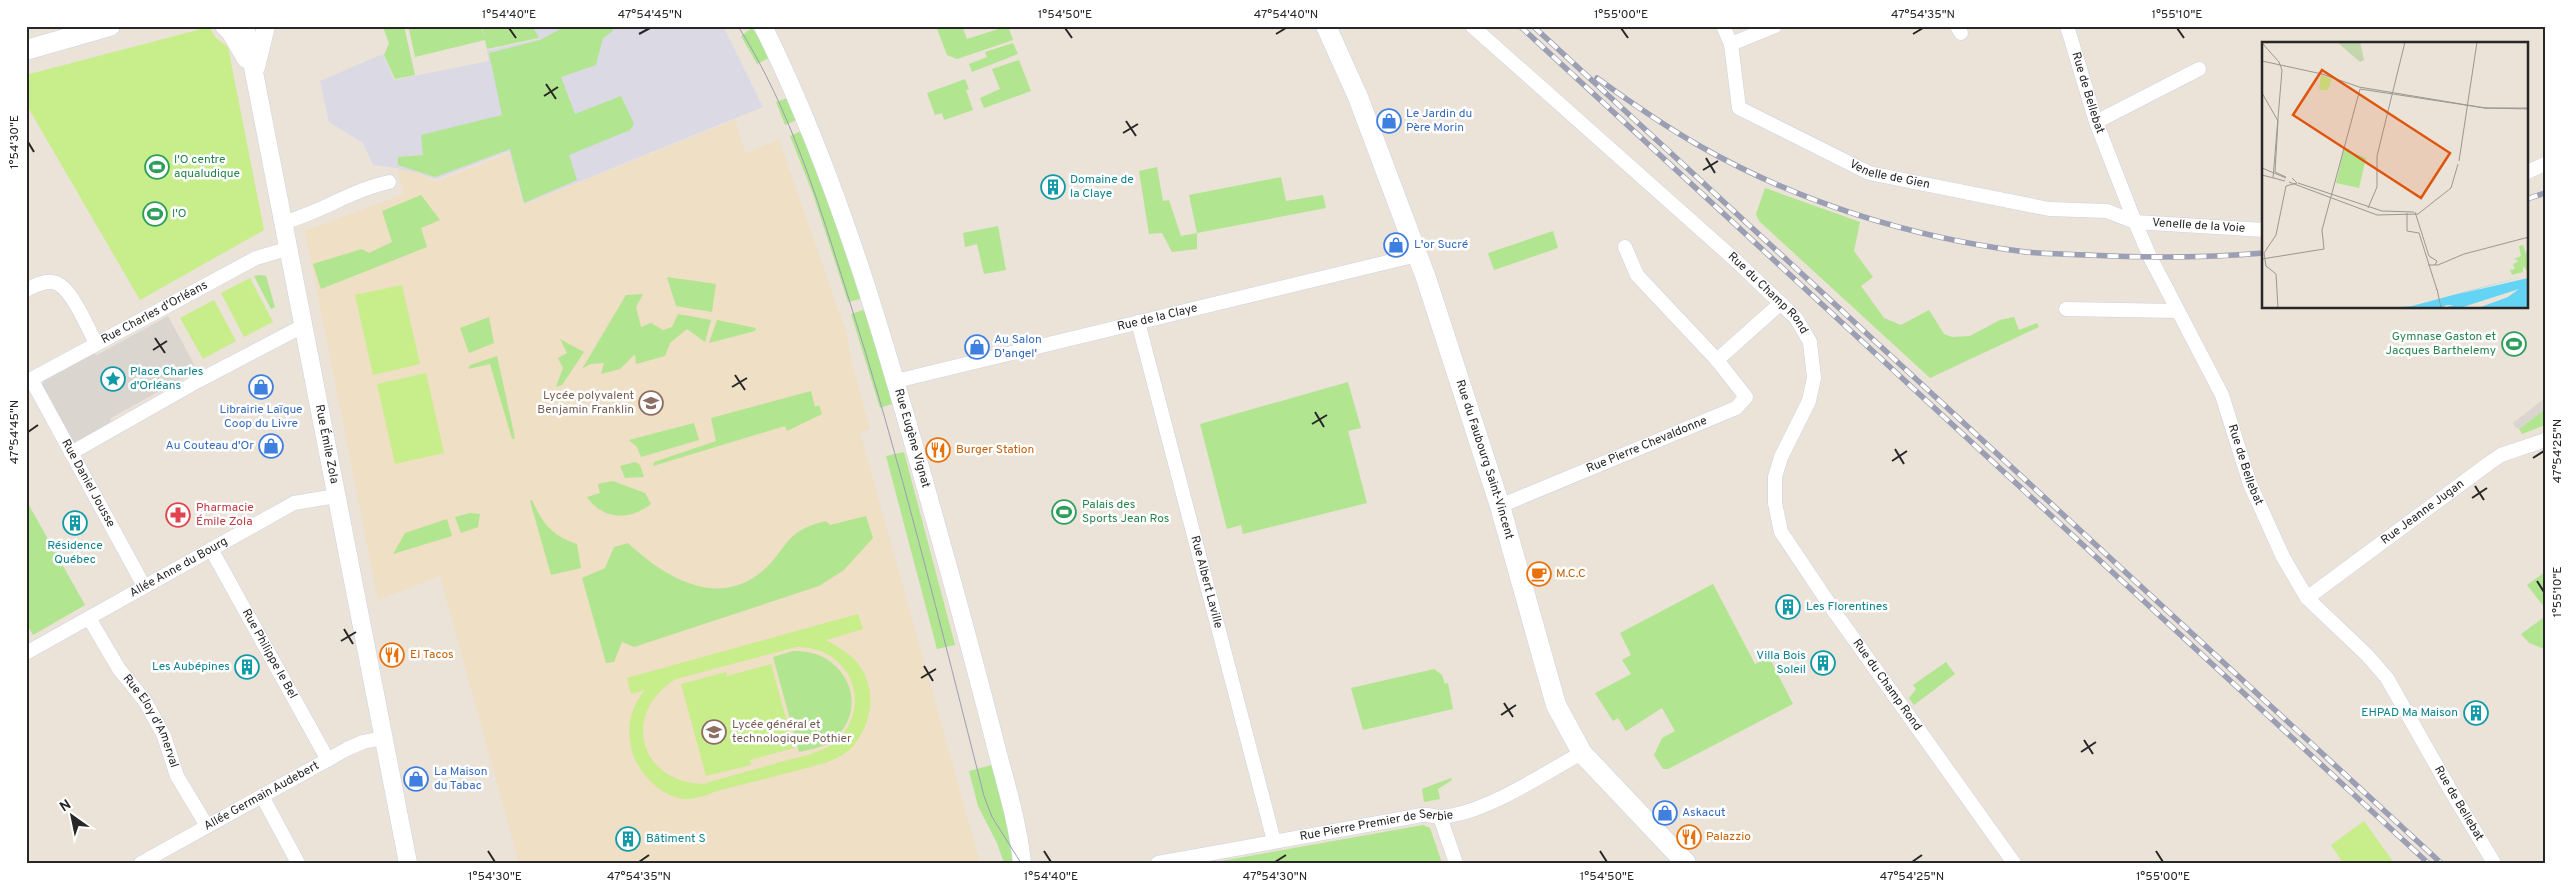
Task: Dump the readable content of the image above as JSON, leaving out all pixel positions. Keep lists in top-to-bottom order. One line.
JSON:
{"streets":{"main road":["Rue du Faubourg Saint-Vincent"],"street":["Rue de Bellebat","Venelle de Gien","Venelle de la Voie","Rue du Champ Rond","Rue Charles d'Orléans","Rue de la Claye","Rue Eugène Vignat","Rue Émile Zola","Rue Pierre Chevaldonne","Rue Daniel Jousse","Rue Jeanne Jugan","Allée Anne du Bourg","Rue Albert Laville","Rue Philippe le Bel","Rue Eloy d'Amerval","Allée Germain Audebert","Rue Pierre Premier de Serbie"]},"crossings":[["Rue de Bellebat","Venelle de Gien"],["Rue de Bellebat","Venelle de la Voie"],["Rue de Bellebat","Rue Jeanne Jugan"],["Venelle de Gien","Venelle de la Voie"],["Rue Charles d'Orléans","Rue Émile Zola"],["Rue Charles d'Orléans","Rue Daniel Jousse"],["Rue de la Claye","Rue Eugène Vignat"],["Rue de la Claye","Rue du Faubourg Saint-Vincent"],["Rue de la Claye","Rue Albert Laville"],["Rue Émile Zola","Allée Anne du Bourg"],["Rue Émile Zola","Allée Germain Audebert"],["Rue Pierre Chevaldonne","Rue du Faubourg Saint-Vincent"],["Rue du Faubourg Saint-Vincent","Rue Pierre Premier de Serbie"],["Rue Daniel Jousse","Allée Anne du Bourg"],["Allée Anne du Bourg","Rue Philippe le Bel"],["Allée Anne du Bourg","Rue Eloy d'Amerval"],["Rue Albert Laville","Rue Pierre Premier de Serbie"],["Rue Philippe le Bel","Allée Germain Audebert"],["Rue Eloy d'Amerval","Allée Germain Audebert"]],"places":{"shop":["Le Jardin du Père Morin","L'or Sucré","Au Salon D'angel'","Librairie Laïque Coop du Livre","Au Couteau d'Or","La Maison du Tabac","Askacut"],"sports":["l'O centre aqualudique","l'O","Gymnase Gaston et Jacques Barthelemy","Palais des Sports Jean Ros"],"building":["Domaine de la Claye","Résidence Québec","Les Florentines","Villa Bois Soleil","Les Aubépines","EHPAD Ma Maison","Bâtiment S"],"place":["Place Charles d'Orléans"],"school or university":["Lycée polyvalent Benjamin Franklin","Lycée général et technologique Pothier"],"restaurant":["Burger Station","El Tacos","Palazzio"],"pharmacy":["Pharmacie Émile Zola"],"cafe":["M.C.C"]},"north":"top left","coordinates":["1°54'40\"E","47°54'45\"N","1°54'50\"E","47°54'40\"N","1°55'00\"E","47°54'35\"N","1°55'10\"E","1°54'30\"E","47°54'25\"N","47°54'30\"N"]}
